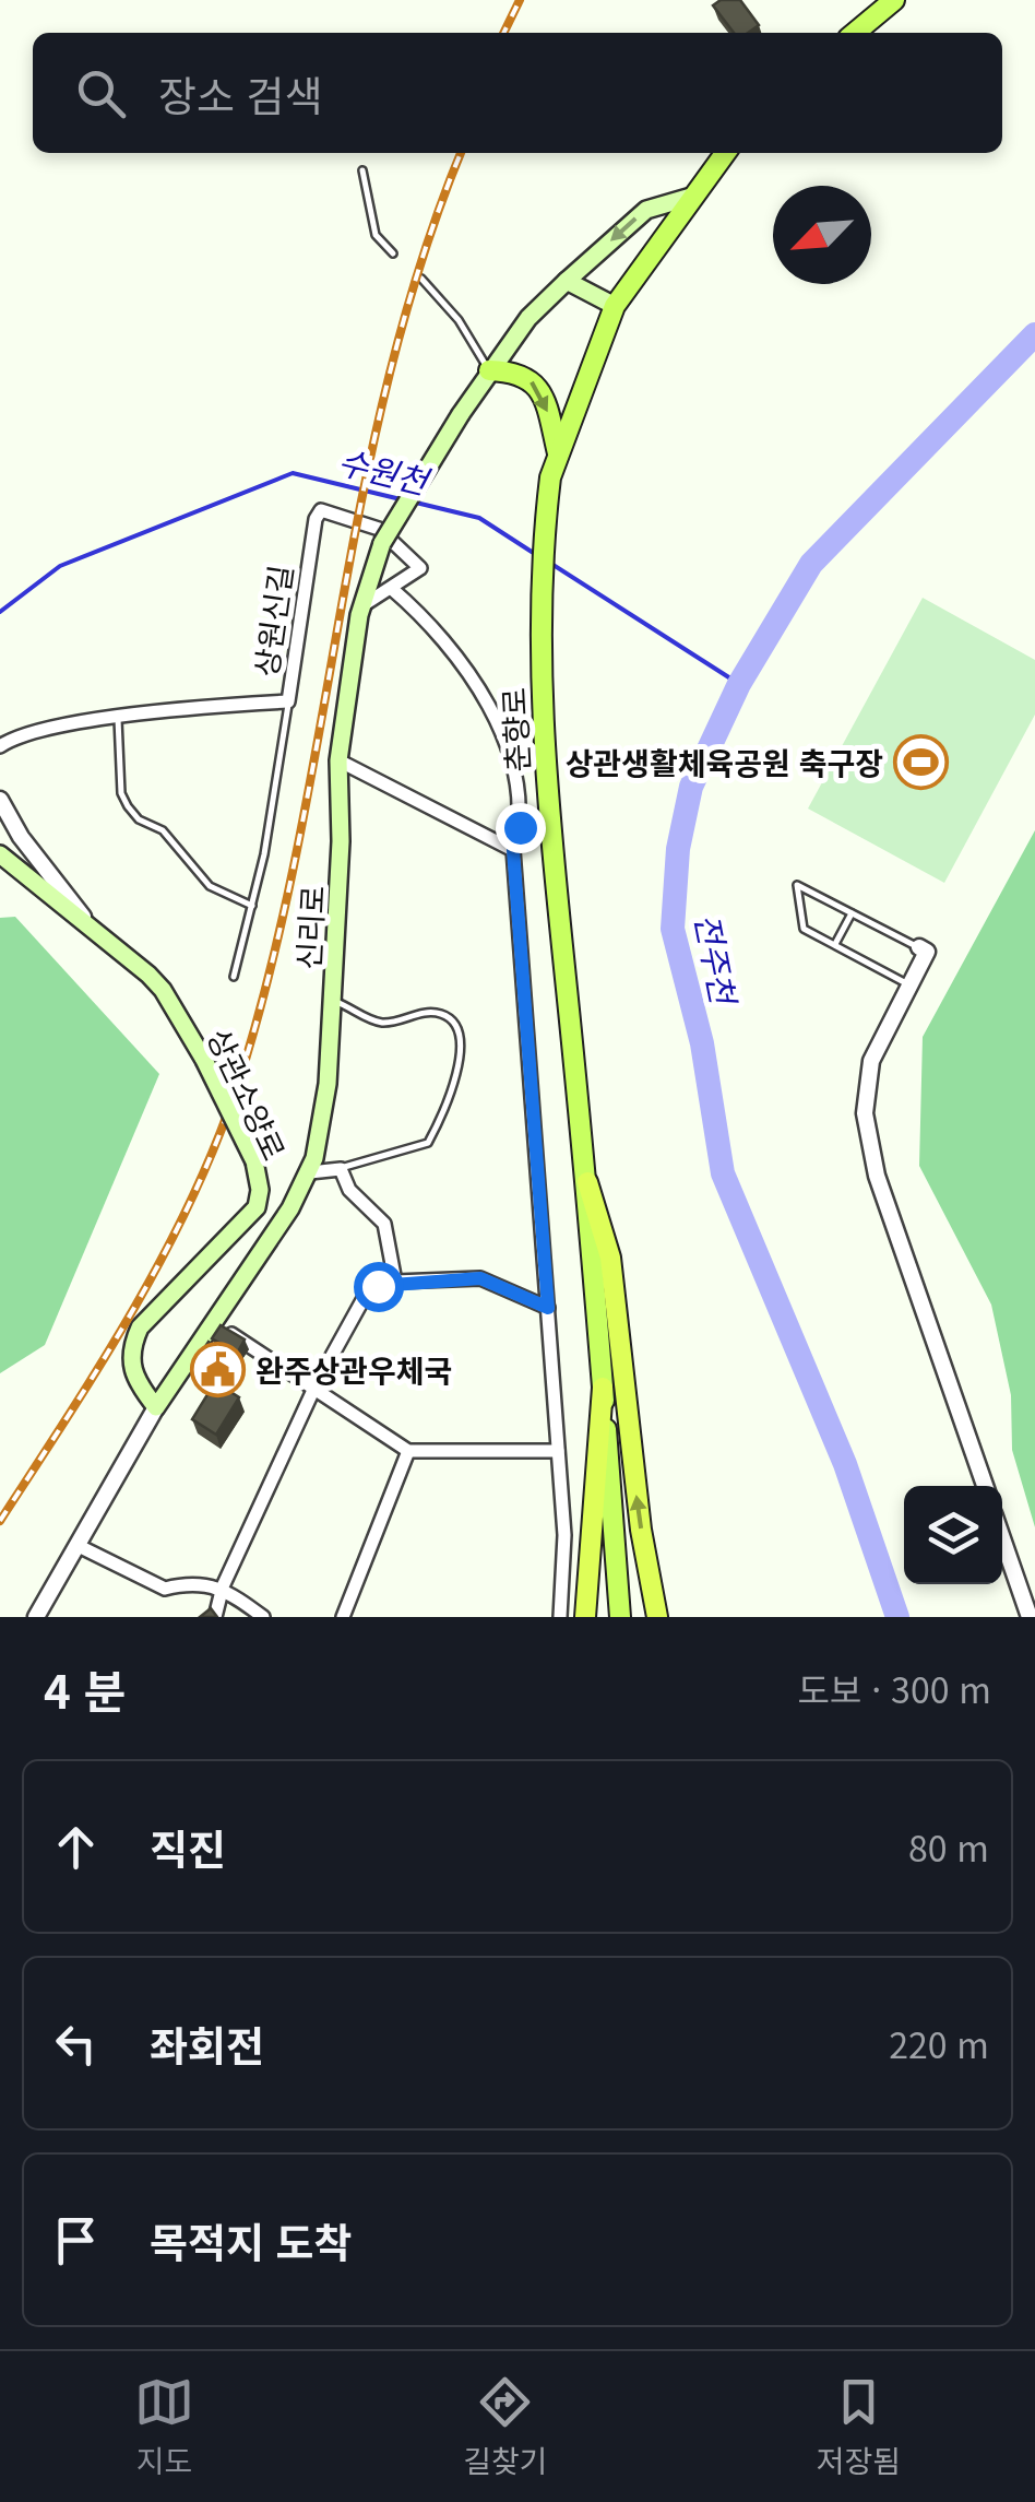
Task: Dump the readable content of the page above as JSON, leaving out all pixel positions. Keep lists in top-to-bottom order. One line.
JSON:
{"streets":{"main road":["춘향로","신리로","상관소양로"],"street":["상원신길"]},"crossings":[["춘향로","신리로"],["신리로","상관소양로"]],"water":["수원천","전주천"],"places":{"sports":["상관생활체육공원 축구장"],"public building":["완주상관우체국"]},"north":"bottom left","page":{"search":"장소 검색","heading":["4 분","도보 · 300 m"],"list":[["직진","80 m"],["좌회전","220 m"],"목적지 도착"],"nav":["지도","길찾기","저장됨"]}}
